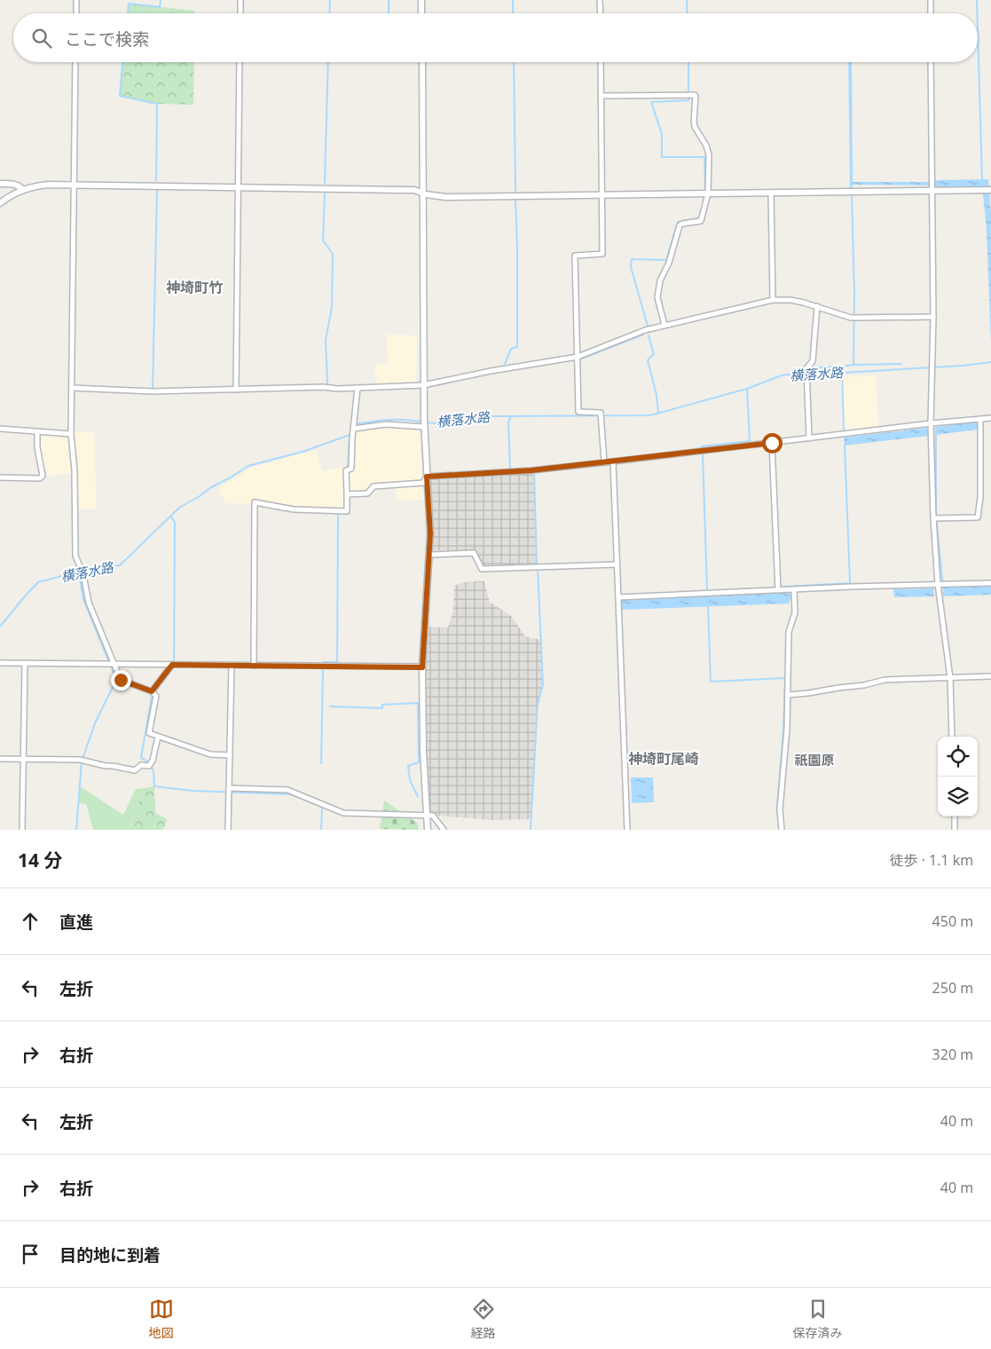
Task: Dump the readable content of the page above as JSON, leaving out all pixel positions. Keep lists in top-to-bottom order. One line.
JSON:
{"districts":["神埼町竹","神埼町尾崎","祇園原"],"water":["横落水路"],"page":{"search":"ここで検索","heading":["14 分","徒歩 · 1.1 km"],"list":[["直進","450 m"],["左折","250 m"],["右折","320 m"],["左折","40 m"],["右折","40 m"],"目的地に到着"],"nav":["地図","経路","保存済み"]}}
